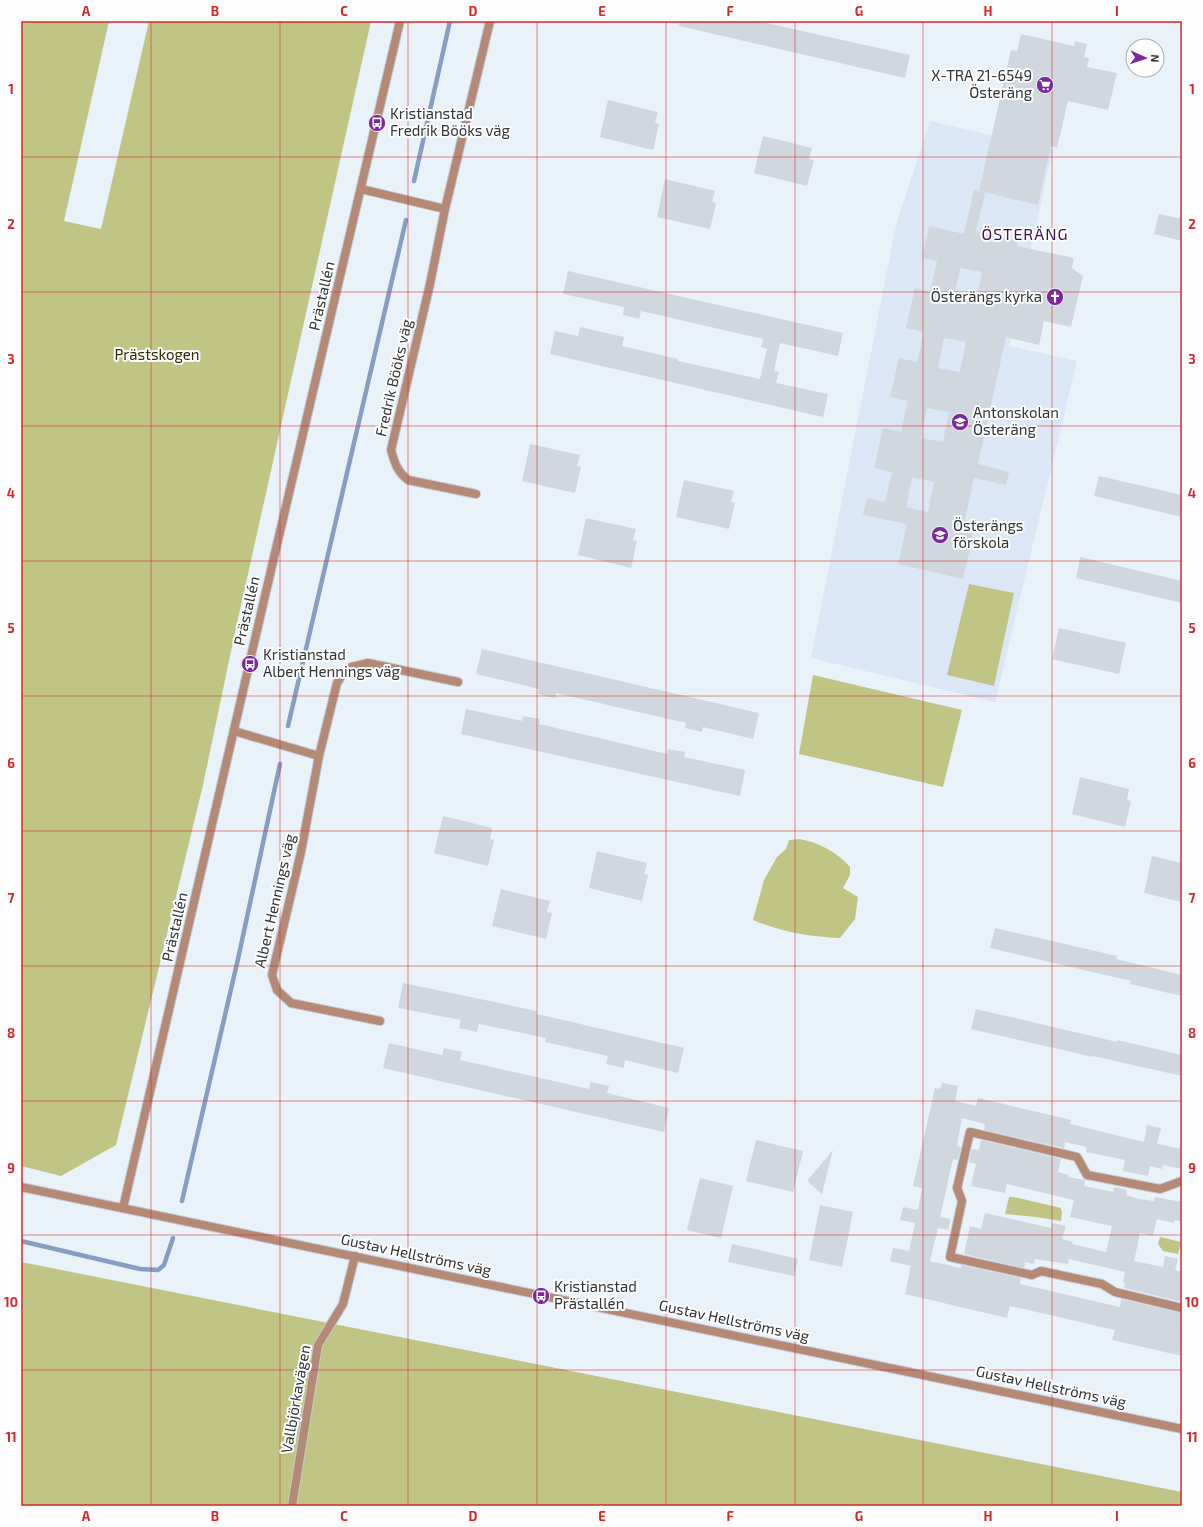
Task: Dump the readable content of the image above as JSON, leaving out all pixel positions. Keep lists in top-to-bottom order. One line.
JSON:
{"streets":{"street":["Prästallén","Fredrik Bööks väg","Albert Hennings väg","Gustav Hellströms väg","Vallbjörkavägen"]},"crossings":[["Prästallén","Gustav Hellströms väg"],["Gustav Hellströms väg","Vallbjörkavägen"]],"districts":["ÖSTERÄNG"],"parks":["Prästskogen"],"places":{"supermarket":["X-TRA 21-6549 Österäng"],"bus stop":["Kristianstad Fredrik Bööks väg","Kristianstad Albert Hennings väg","Kristianstad Prästallén"],"church":["Österängs kyrka"],"school or university":["Antonskolan Österäng","Österängs förskola"]},"north":"right","grid":{"columns":["A","B","C","D","E","F","G","H","I"],"rows":["1","2","3","4","5","6","7","8","9","10","11"]}}
